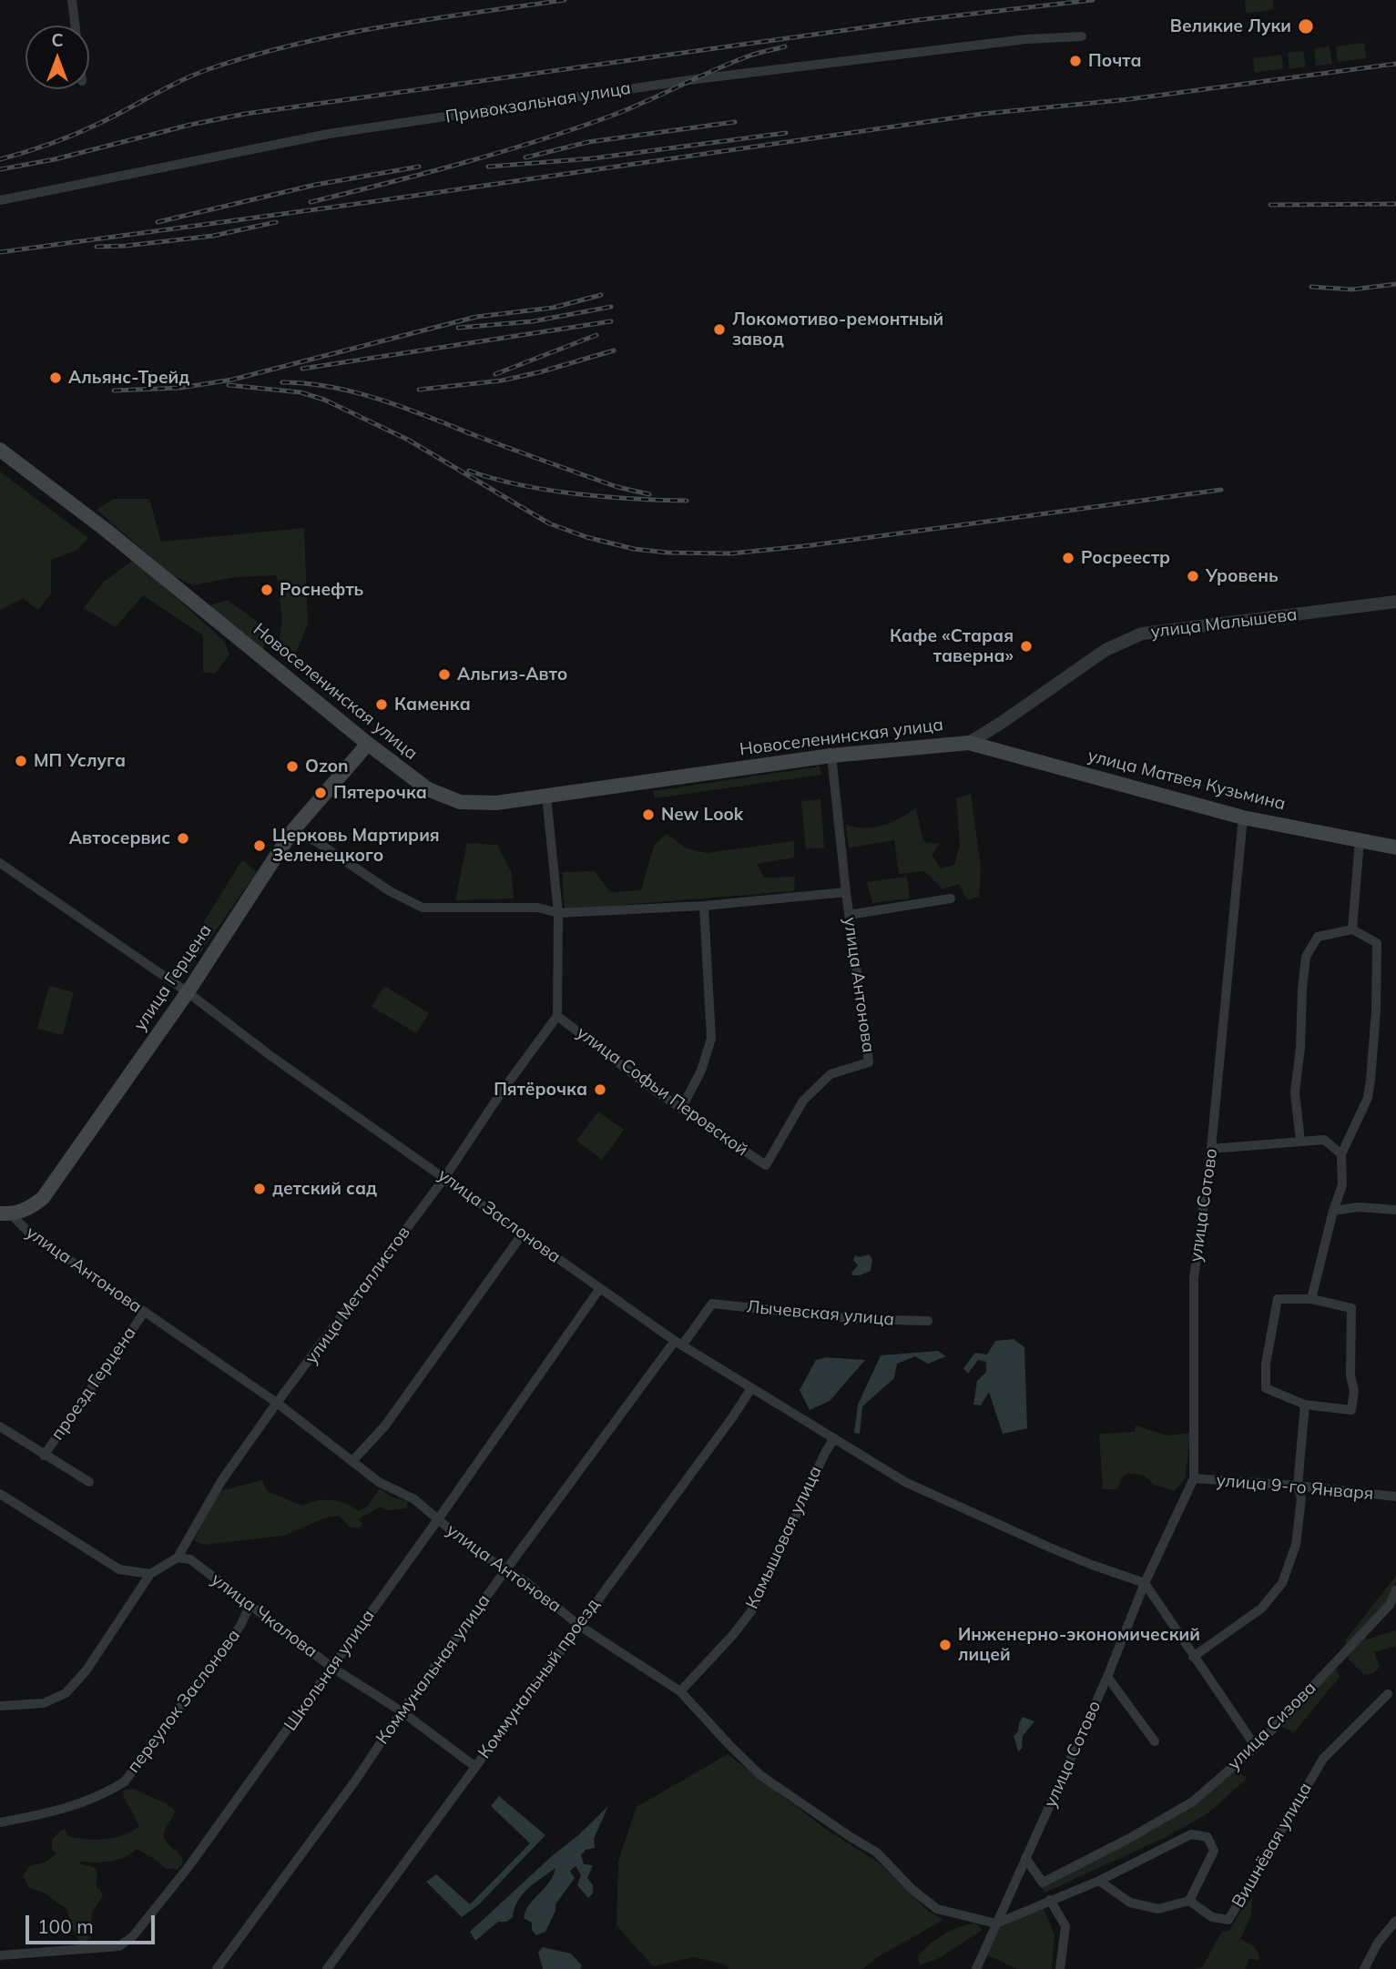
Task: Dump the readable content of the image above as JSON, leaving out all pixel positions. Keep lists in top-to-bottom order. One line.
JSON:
{"streets":{"main road":["Новоселенинская улица","улица Матвея Кузьмина","улица Герцена"],"street":["Привокзальная улица","улица Малышева","улица Антонова","улица Софьи Перовской","улица Сотово","улица Заслонова","улица Металлистов","Лычевская улица","проезд Герцена","улица 9-го Января","Камышовая улица","улица Чкалова","Коммунальная улица","Школьная улица","Коммунальный проезд","переулок Заслонова","улица Сизова","Вишнёвая улица"]},"crossings":[["улица Малышева","Новоселенинская улица"],["улица Малышева","улица Матвея Кузьмина"],["Новоселенинская улица","улица Матвея Кузьмина"],["Новоселенинская улица","улица Герцена"],["Новоселенинская улица","улица Антонова"],["улица Матвея Кузьмина","улица Сотово"],["улица Герцена","улица Антонова"],["улица Герцена","улица Заслонова"],["улица Антонова","улица Софьи Перовской"],["улица Антонова","улица Сотово"],["улица Антонова","улица Металлистов"],["улица Антонова","проезд Герцена"],["улица Антонова","Камышовая улица"],["улица Антонова","Коммунальная улица"],["улица Антонова","Школьная улица"],["улица Антонова","Коммунальный проезд"],["улица Софьи Перовской","улица Металлистов"],["улица Сотово","улица Заслонова"],["улица Сотово","улица 9-го Января"],["улица Сотово","улица Сизова"],["улица Заслонова","улица Металлистов"],["улица Заслонова","Камышовая улица"],["улица Заслонова","Коммунальная улица"],["улица Заслонова","Школьная улица"],["улица Заслонова","Коммунальный проезд"],["улица Металлистов","улица Чкалова"],["Лычевская улица","Коммунальная улица"],["улица Чкалова","Коммунальная улица"],["улица Чкалова","Школьная улица"],["улица Чкалова","Коммунальный проезд"],["улица Чкалова","переулок Заслонова"]],"places":["Великие Луки","Почта","Локомотиво-ремонтный завод","Альянс-Трейд","Росреестр","Уровень","Роснефть","Кафе «Старая таверна»","Альгиз-Авто","Каменка","МП Услуга","Ozon","Пятерочка","New Look","Автосервис","Церковь Мартирия Зеленецкого","Пятёрочка","детский сад","Инженерно-экономический лицей"],"scale_bar":"100 m","north":"top"}
